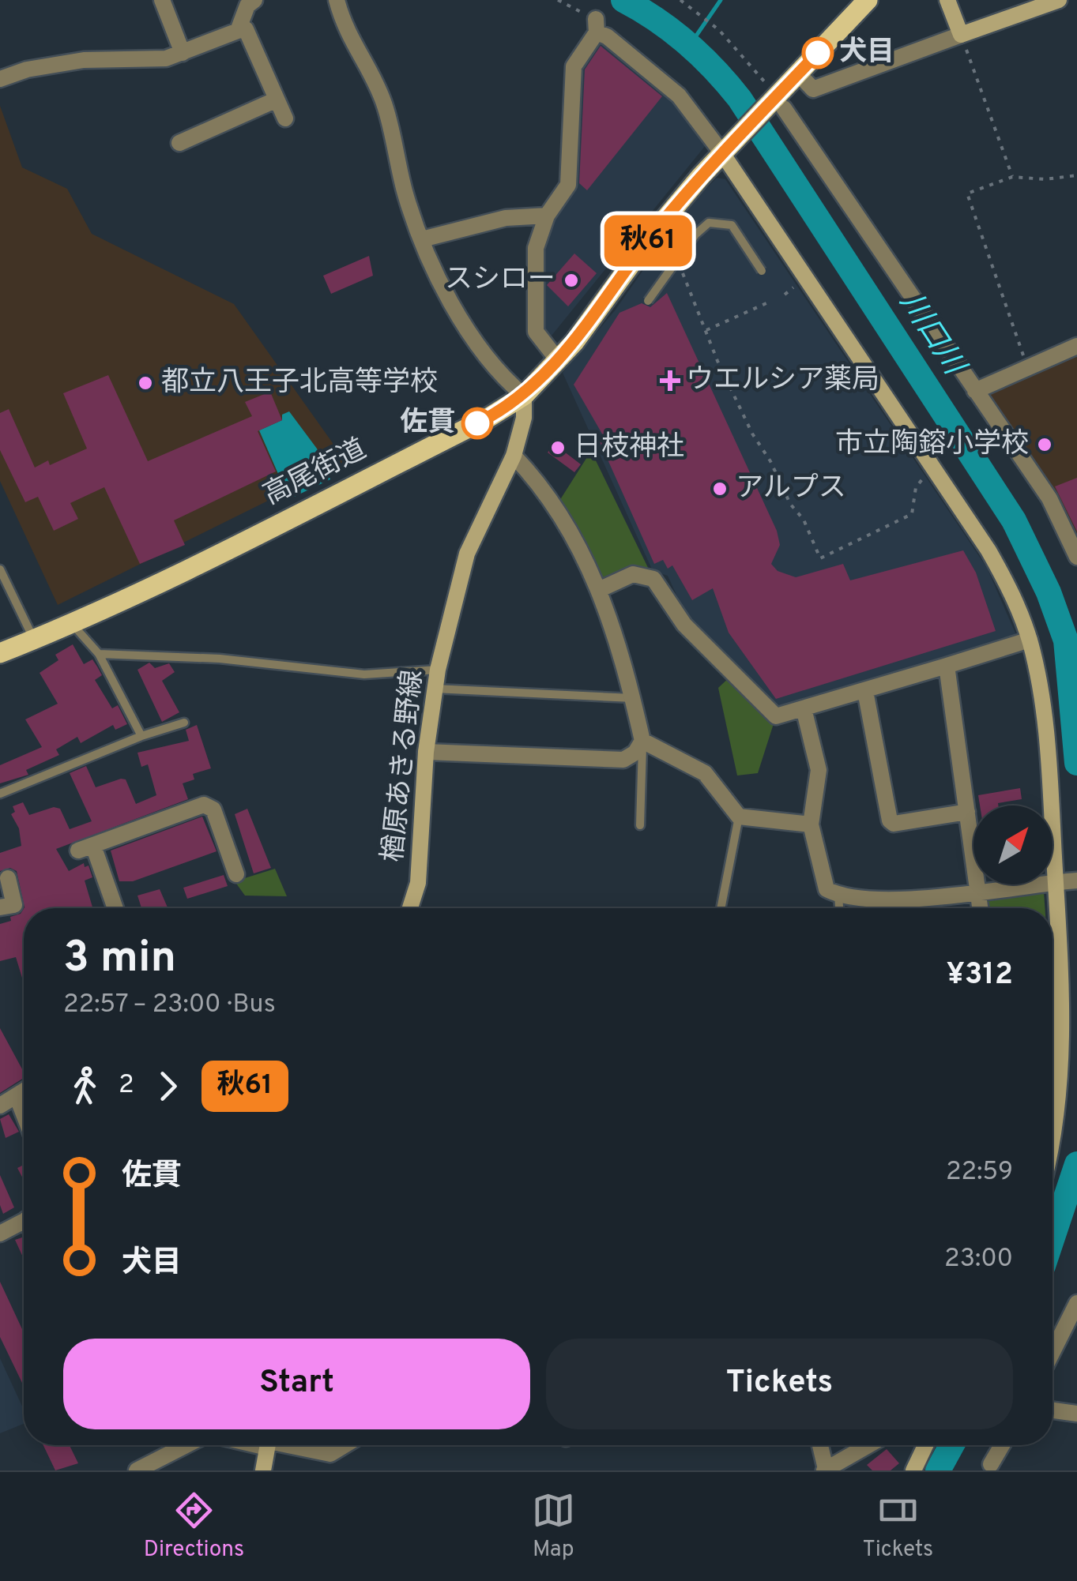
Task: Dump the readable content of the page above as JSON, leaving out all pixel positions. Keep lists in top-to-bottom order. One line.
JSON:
{"streets":{"main road":["高尾街道"],"street":["楢原あきる野線"]},"crossings":[["高尾街道","楢原あきる野線"]],"water":["川口川"],"places":{"other":["犬目","スシロー","都立八王子北高等学校","佐貫","市立陶鎔小学校","日枝神社","アルプス"],"health":["ウエルシア薬局"]},"lines":["bus line 秋61"],"north":"top right","page":{"on_map":"秋61","heading":["3 min","22:57 – 23:00 · Bus","¥312"],"legs":["2","秋61"],"list":[{"name":"佐貫","value":"22:59"},{"name":"犬目","value":"23:00"}],"buttons":["Start","Tickets"],"tabs":["Directions","Map","Tickets"]}}
